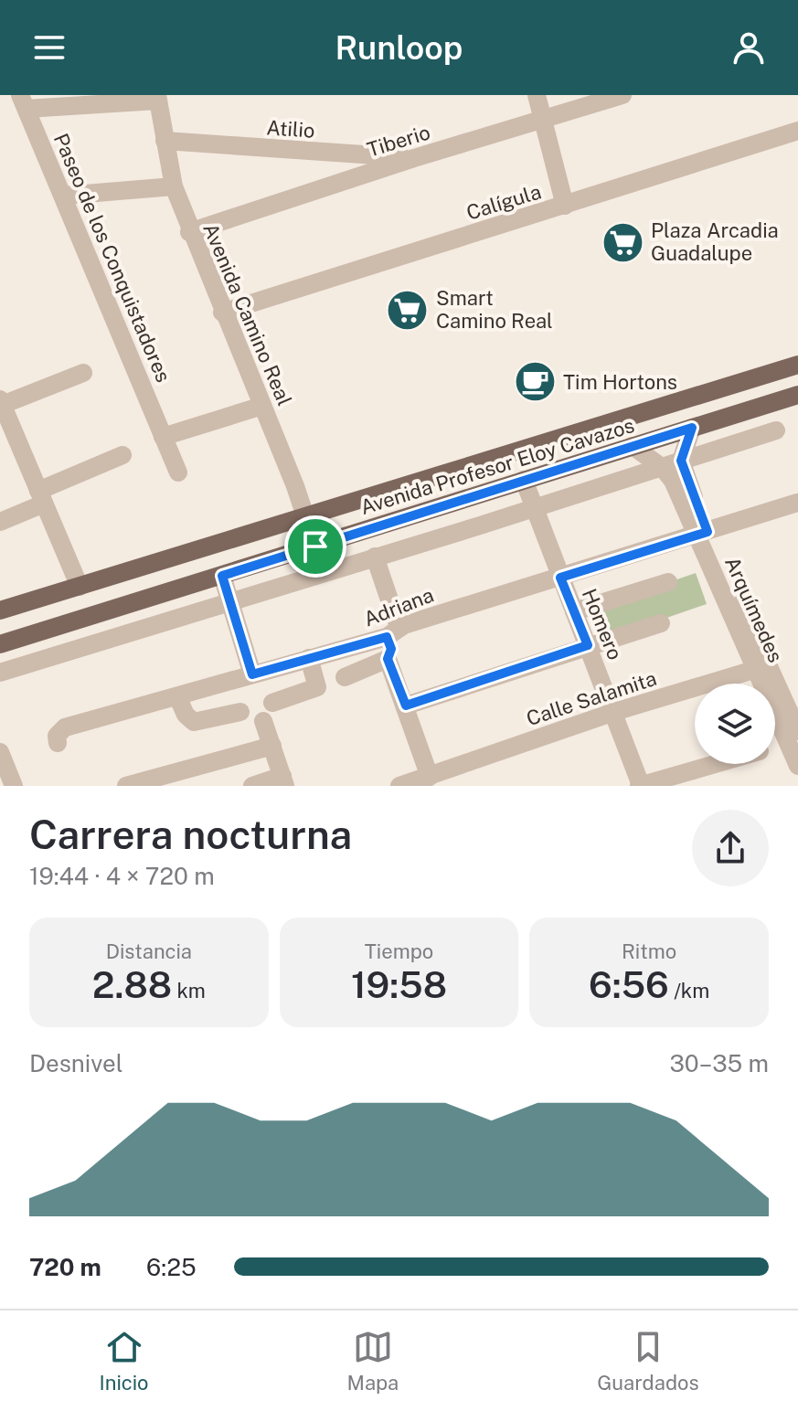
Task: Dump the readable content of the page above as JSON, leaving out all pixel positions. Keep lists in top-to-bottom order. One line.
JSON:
{"streets":{"main road":["Avenida Profesor Eloy Cavazos"],"street":["Atilio","Tiberio","Calígula","Paseo de los Conquistadores","Avenida Camino Real","Adriana","Arquímedes","Homero","Calle Salamita"]},"crossings":[["Atilio","Tiberio"],["Atilio","Avenida Camino Real"],["Tiberio","Avenida Camino Real"],["Calígula","Avenida Camino Real"],["Avenida Camino Real","Avenida Profesor Eloy Cavazos"],["Avenida Profesor Eloy Cavazos","Arquímedes"],["Avenida Profesor Eloy Cavazos","Homero"],["Adriana","Arquímedes"],["Adriana","Homero"],["Arquímedes","Calle Salamita"],["Homero","Calle Salamita"]],"places":{"supermarket":["Plaza Arcadia Guadalupe","Smart Camino Real"],"cafe":["Tim Hortons"]},"page":{"header":"Runloop","heading":["Carrera nocturna","19:44 · 4 × 720 m"],"stats":[["Distancia","2.88 km"],["Tiempo","19:58"],["Ritmo","6:56 /km"]],"chart":["Desnivel","30–35 m"],"list":[{"name":"720 m","note":"6:25"}],"tabs":["Inicio","Mapa","Guardados"]}}
